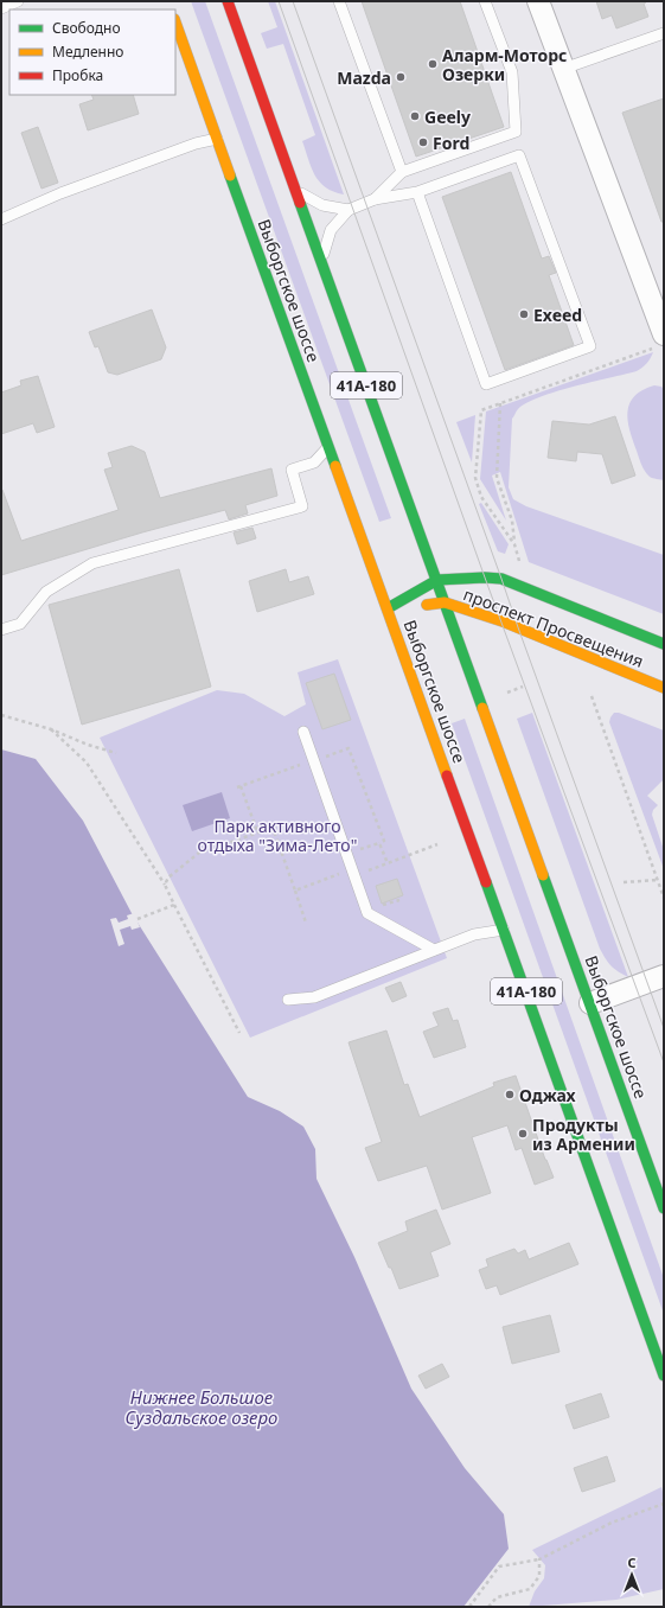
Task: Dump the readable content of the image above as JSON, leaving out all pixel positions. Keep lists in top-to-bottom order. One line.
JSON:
{"streets":{"main road":["Выборгское шоссе","41А-180","проспект Просвещения"]},"crossings":[["Выборгское шоссе","проспект Просвещения"]],"water":["Нижнее Большое Суздальское озеро"],"parks":["Парк активного отдыха \"Зима-Лето\""],"places":["Аларм-Моторс Озерки","Mazda","Geely","Ford","Exeed","Оджах","Продукты из Армении"],"legend":["Свободно","Медленно","Пробка"],"north":"top"}
